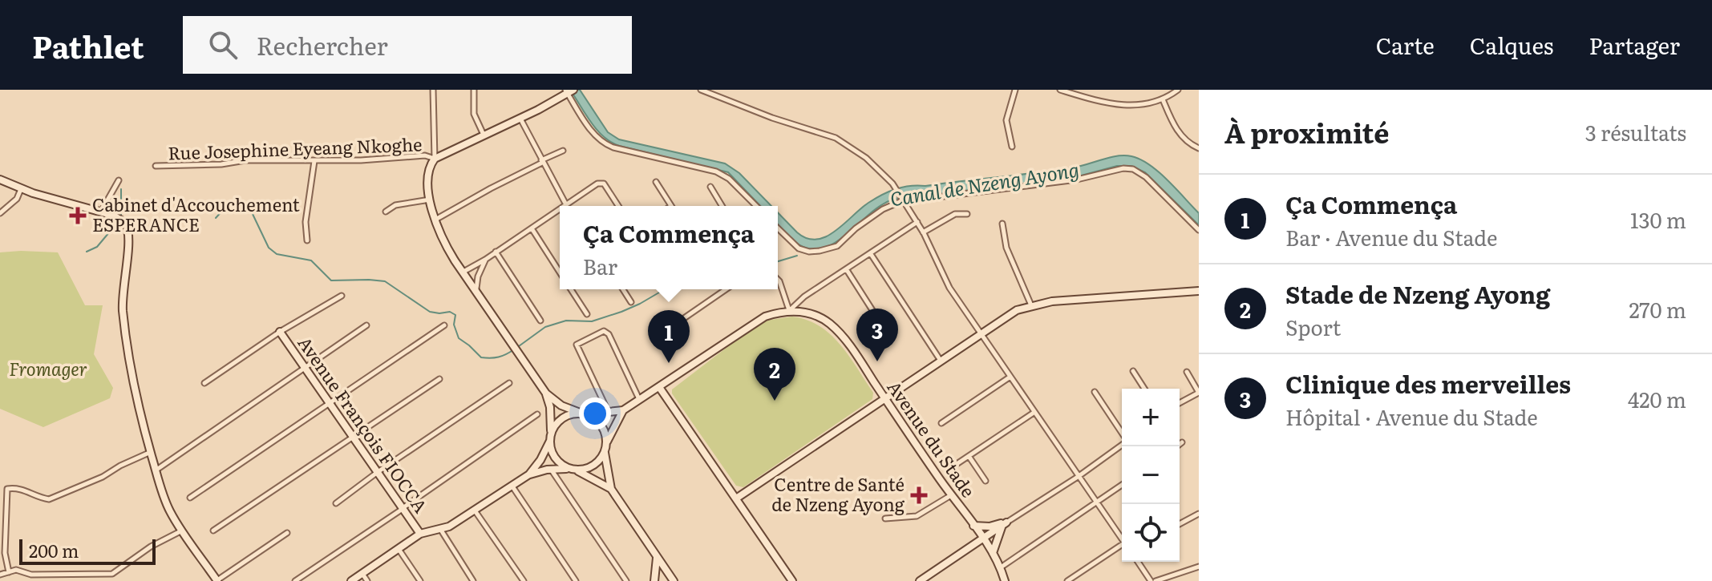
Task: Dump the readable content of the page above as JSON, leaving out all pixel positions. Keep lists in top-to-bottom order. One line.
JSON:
{"streets":{"main road":["Avenue François FIOCCA","Avenue du Stade"],"street":["Rue Josephine Eyeang Nkoghe"]},"water":["Canal de Nzeng Ayong"],"parks":["Fromager"],"places":{"health":["Cabinet d'Accouchement ESPERANCE","Centre de Santé de Nzeng Ayong"]},"scale_bar":"200 m","page":{"header":"Pathlet","search":"Rechercher","nav":["Carte","Calques","Partager"],"heading":["À proximité","3 résultats"],"list":[{"mark":"1","name":"Ça Commença","note":"Bar · Avenue du Stade","value":"130 m"},{"mark":"2","name":"Stade de Nzeng Ayong","note":"Sport","value":"270 m"},{"mark":"3","name":"Clinique des merveilles","note":"Hôpital · Avenue du Stade","value":"420 m"}],"popup":["Ça Commença","Bar"],"pins":["3","1","2"],"map_buttons":["+","−"],"scale":"200 m"}}
